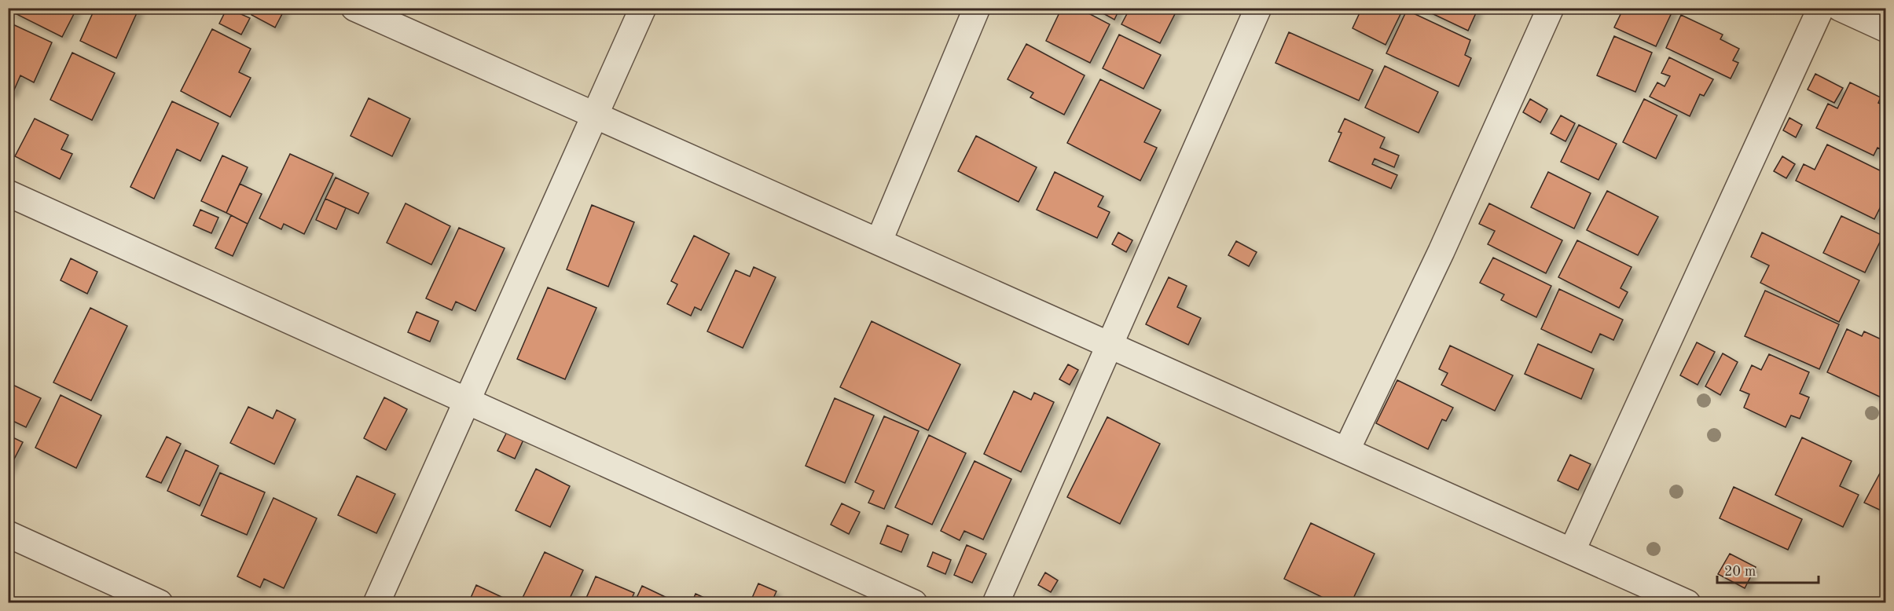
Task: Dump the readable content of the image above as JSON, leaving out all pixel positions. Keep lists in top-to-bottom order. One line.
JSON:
{"scale_bar":"20 m"}
